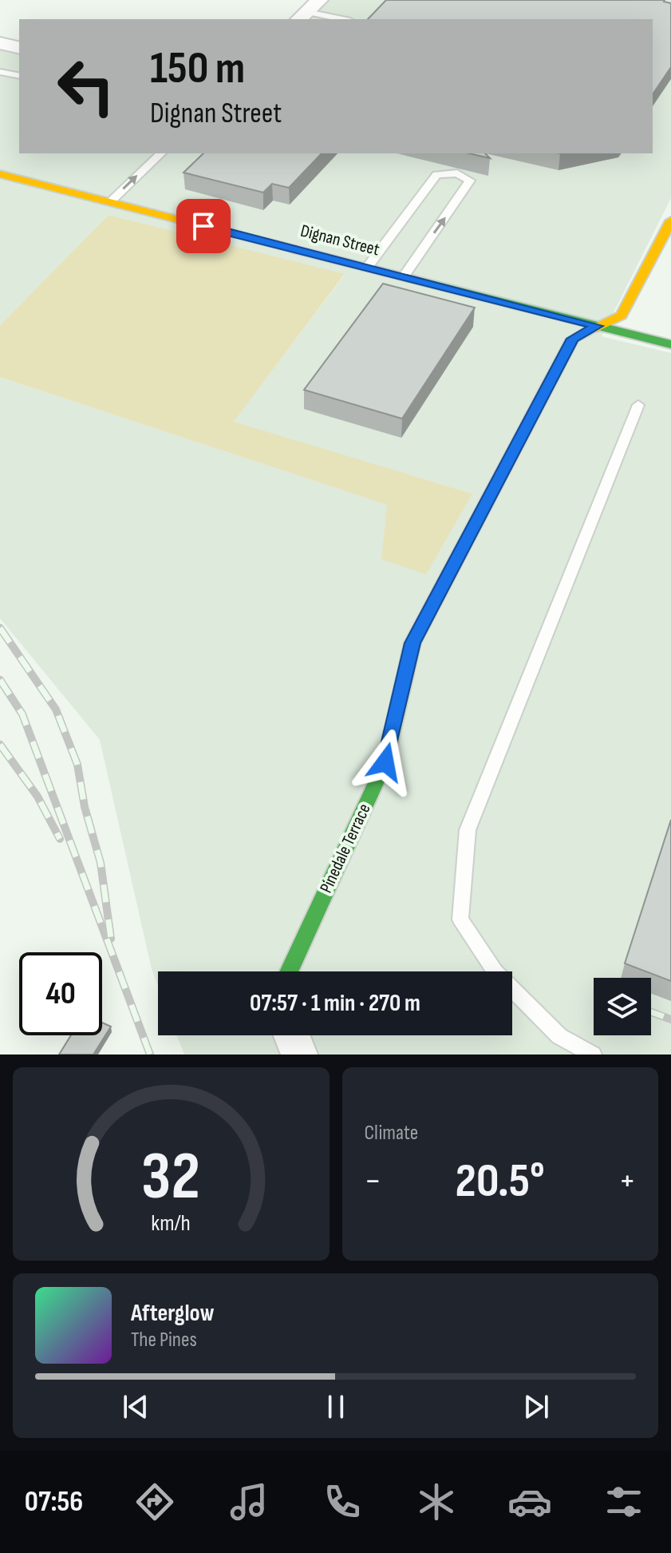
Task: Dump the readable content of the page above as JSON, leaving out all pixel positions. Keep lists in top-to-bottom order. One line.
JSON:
{"streets":{"street":["Dignan Street","Pinedale Terrace"]},"crossings":[["Dignan Street","Pinedale Terrace"]],"page":{"turn":["150 m","Dignan Street"],"limit":"40","trip":"07:57 · 1 min · 270 m","tile":"Climate","heat":["−","20.5°","+"],"song":["Afterglow","The Pines"],"tabs":"07:56","gauge":["32","km/h"]}}
